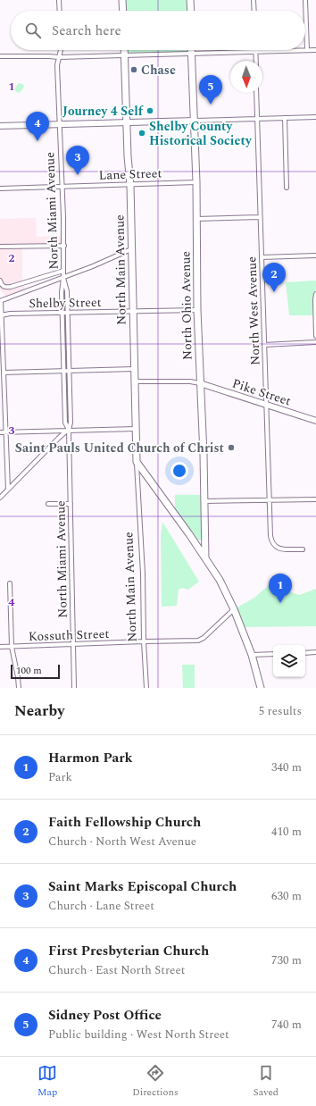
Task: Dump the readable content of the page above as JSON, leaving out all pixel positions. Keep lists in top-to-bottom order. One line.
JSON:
{"streets":{"main road":["North Main Avenue","North Ohio Avenue","Pike Street"],"street":["Lane Street","North Miami Avenue","Shelby Street","North West Avenue","Kossuth Street"]},"crossings":[["Lane Street","North Miami Avenue"],["Lane Street","North Main Avenue"],["Lane Street","North Ohio Avenue"],["North Miami Avenue","Shelby Street"],["North Miami Avenue","Kossuth Street"],["North Main Avenue","Shelby Street"],["North Main Avenue","Kossuth Street"],["Shelby Street","North Ohio Avenue"],["North Ohio Avenue","Pike Street"],["North West Avenue","Pike Street"]],"places":["Chase","Journey 4 Self","Shelby County Historical Society","Saint Pauls United Church of Christ"],"scale_bar":"100 m","north":"bottom","page":{"search":"Search here","pins":["5","4","3","2","1"],"scale":"100 m","heading":["Nearby","5 results"],"list":[{"mark":"1","name":"Harmon Park","note":"Park","value":"340 m"},{"mark":"2","name":"Faith Fellowship Church","note":"Church · North West Avenue","value":"410 m"},{"mark":"3","name":"Saint Marks Episcopal Church","note":"Church · Lane Street","value":"630 m"},{"mark":"4","name":"First Presbyterian Church","note":"Church · East North Street","value":"730 m"},{"mark":"5","name":"Sidney Post Office","note":"Public building · West North Street","value":"740 m"}],"nav":["Map","Directions","Saved"]},"grid":{"rows":["1","2","3","4"]}}
